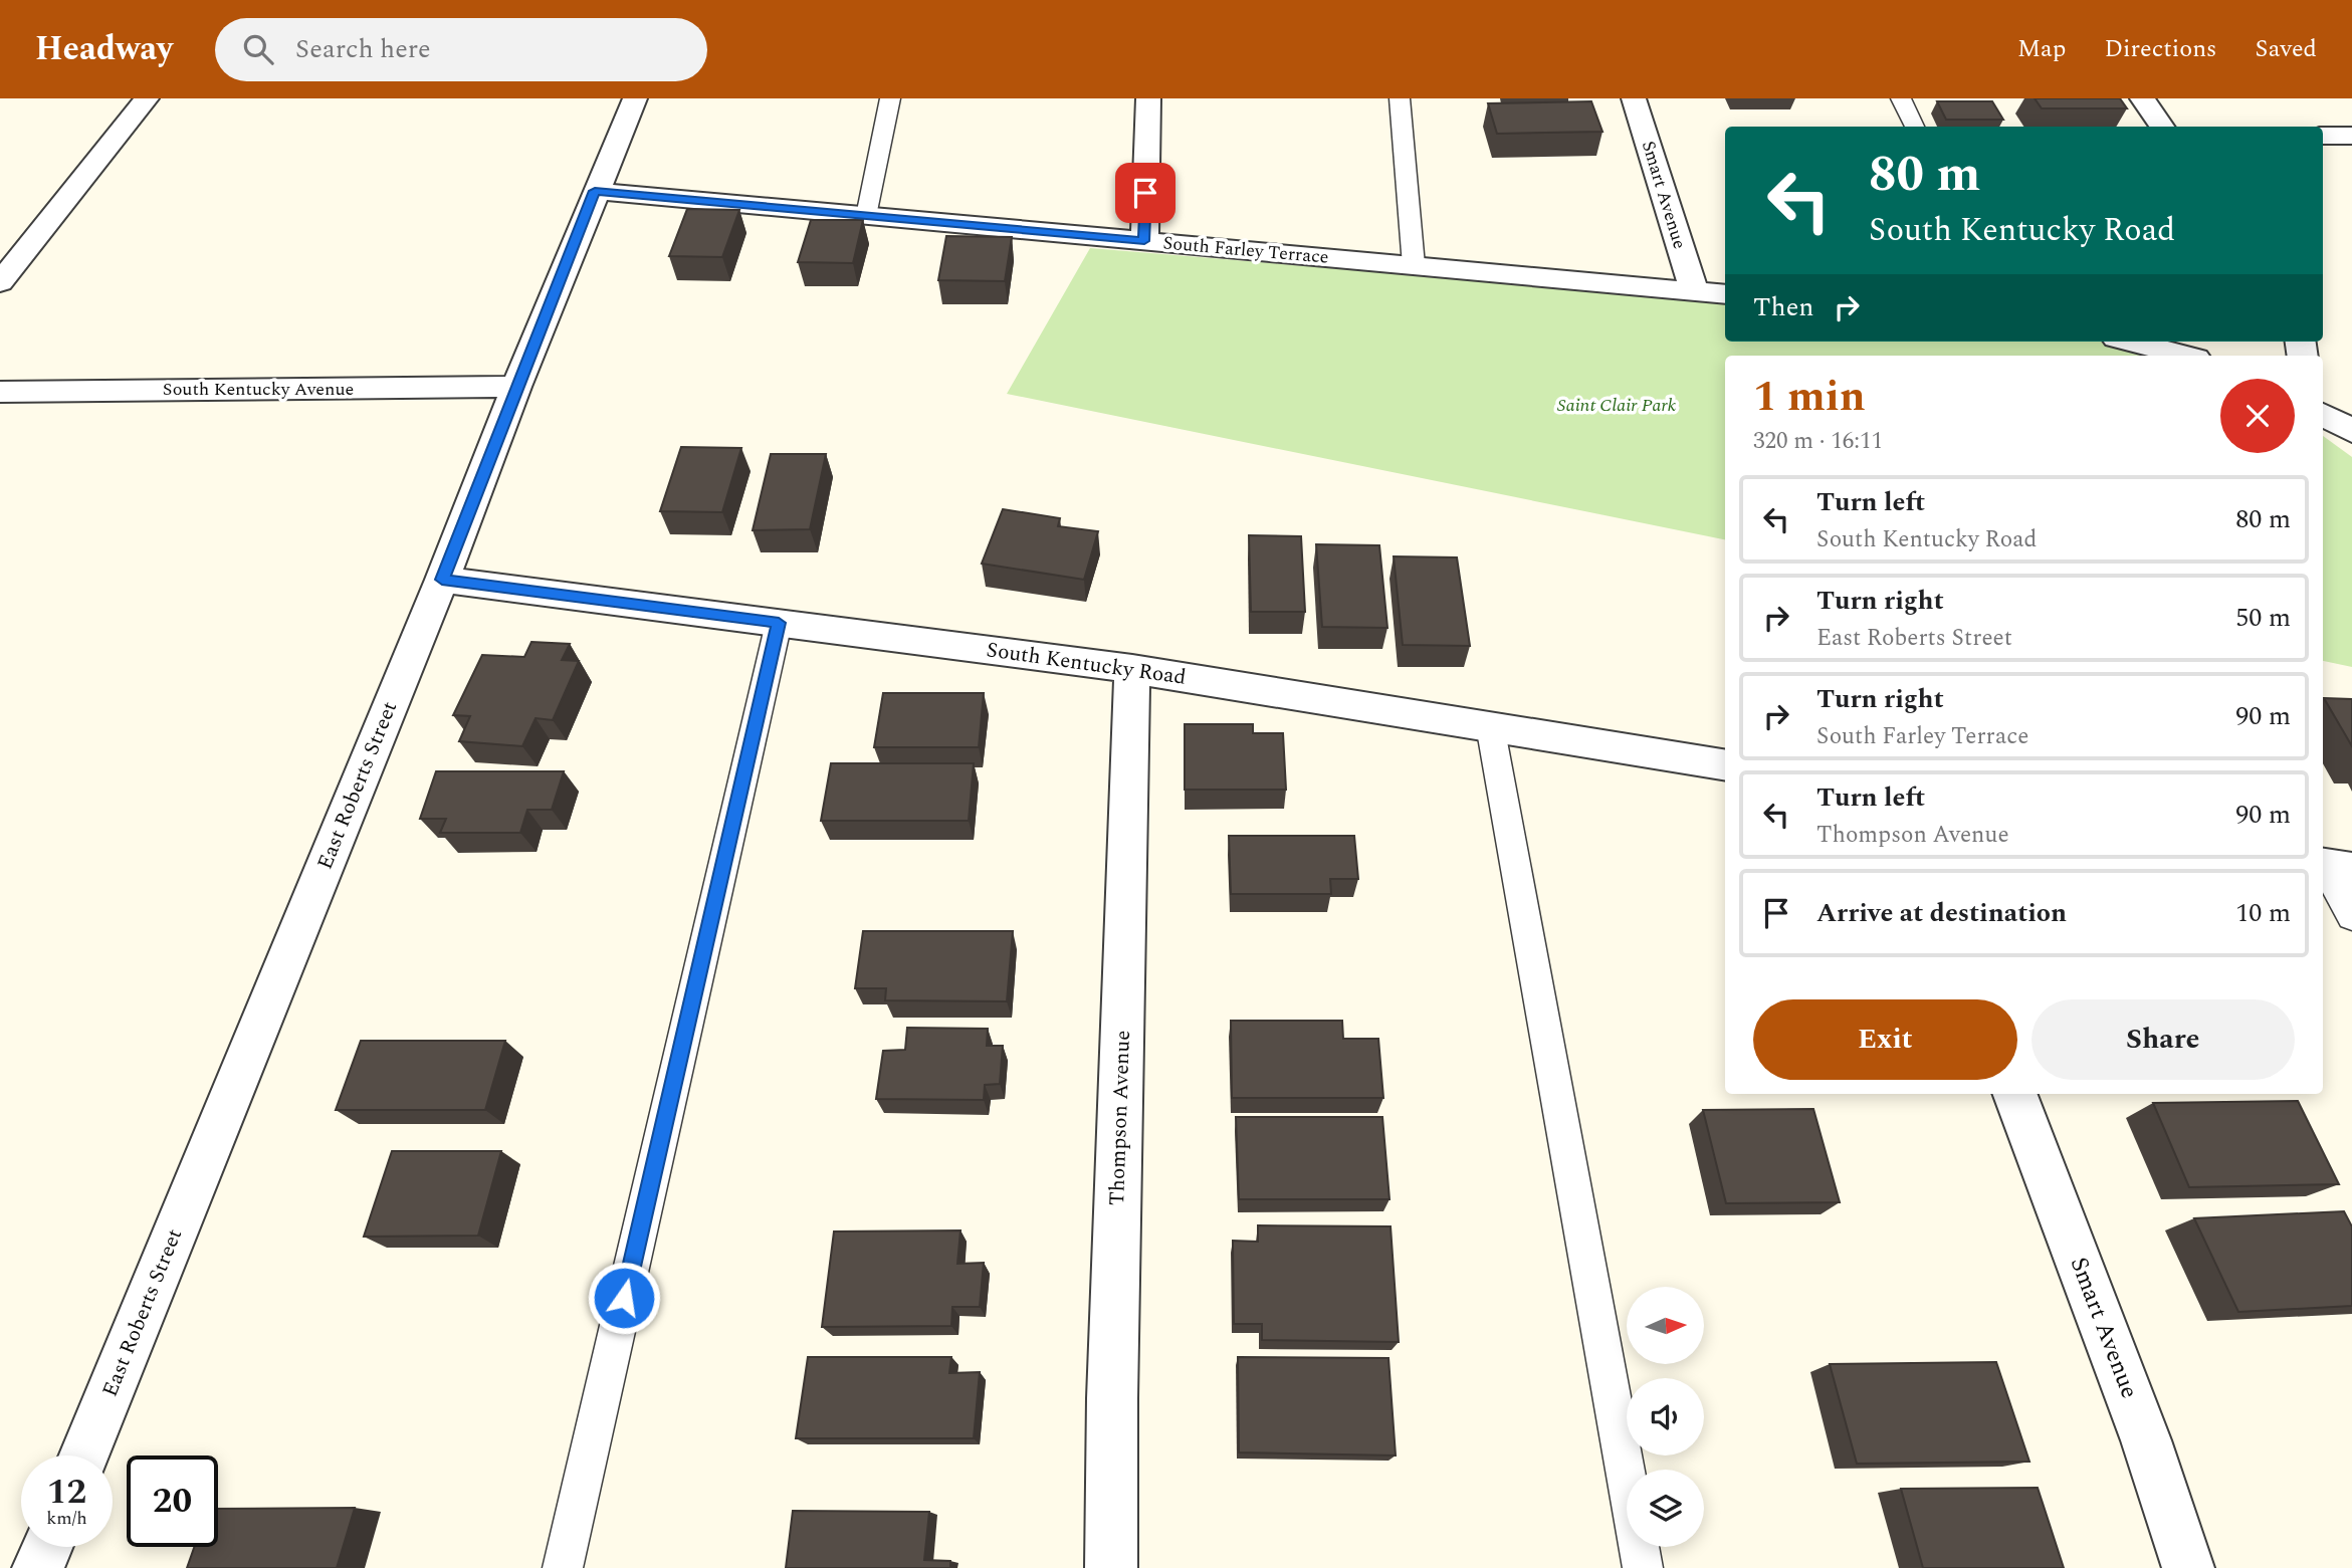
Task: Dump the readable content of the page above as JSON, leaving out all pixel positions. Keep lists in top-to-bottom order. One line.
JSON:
{"streets":{"street":["Smart Avenue","South Farley Terrace","South Kentucky Avenue","South Kentucky Road","East Roberts Street","Thompson Avenue"]},"crossings":[["Smart Avenue","South Farley Terrace"],["South Farley Terrace","East Roberts Street"],["South Kentucky Avenue","East Roberts Street"],["South Kentucky Road","East Roberts Street"],["South Kentucky Road","Thompson Avenue"]],"parks":["Saint Clair Park"],"north":"right","page":{"header":"Headway","search":"Search here","nav":["Map","Directions","Saved"],"turn":["80 m","South Kentucky Road"],"then":"Then","heading":["1 min","320 m · 16:11"],"list":[{"name":"Turn left","note":"South Kentucky Road","value":"80 m"},{"name":"Turn right","note":"East Roberts Street","value":"50 m"},{"name":"Turn right","note":"South Farley Terrace","value":"90 m"},{"name":"Turn left","note":"Thompson Avenue","value":"90 m"},{"name":"Arrive at destination","value":"10 m"}],"buttons":["Exit","Share"],"speed":"12 km/h","limit":"20"}}
